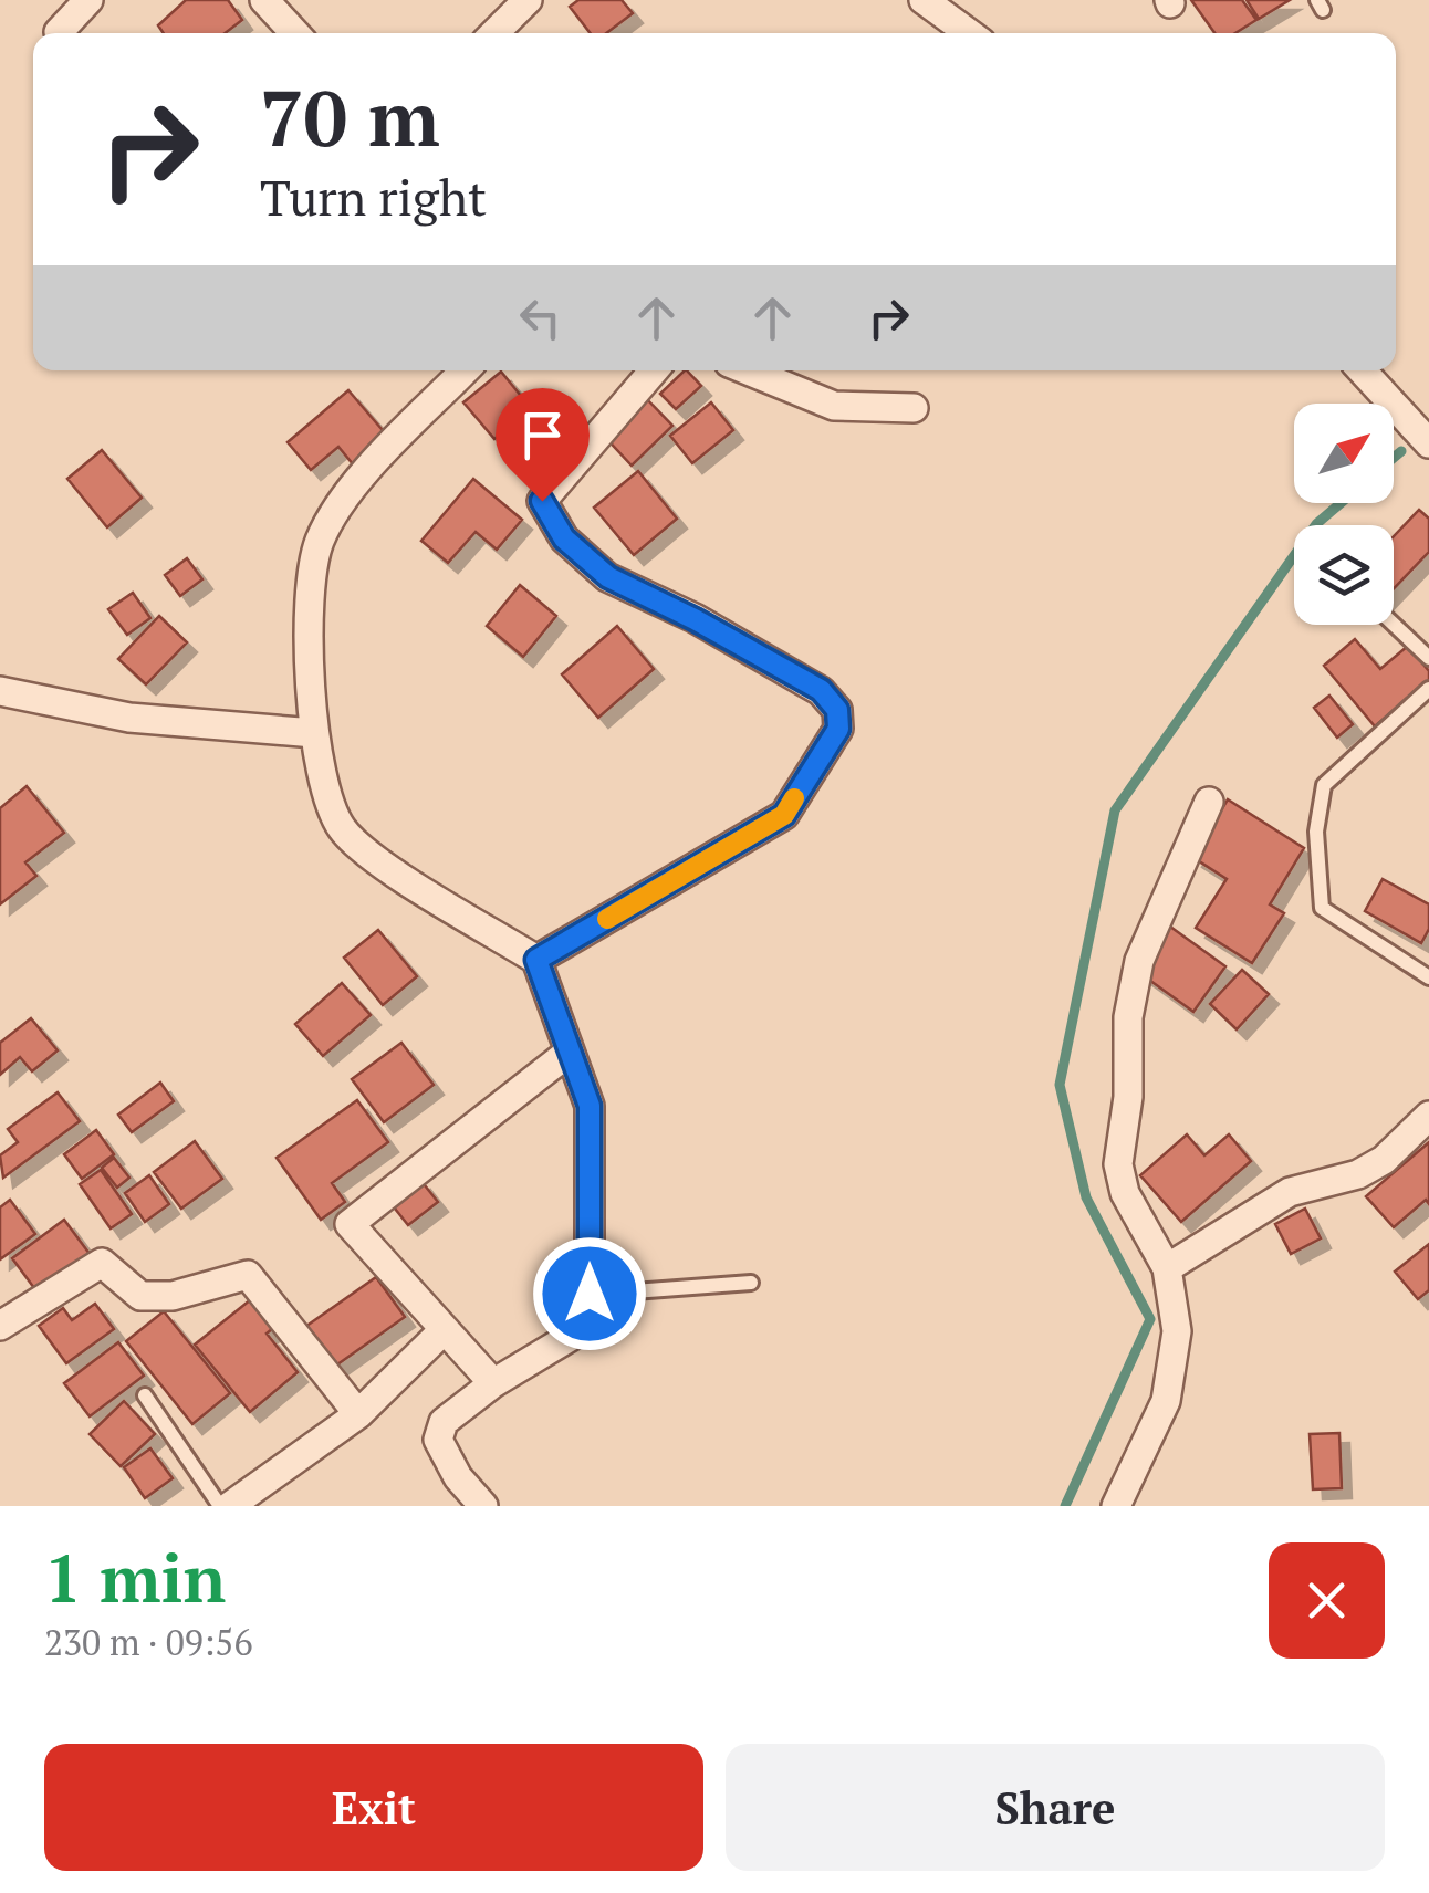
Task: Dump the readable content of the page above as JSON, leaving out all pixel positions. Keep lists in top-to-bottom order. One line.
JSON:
{"north":"top right","page":{"turn":["70 m","Turn right"],"heading":["1 min","230 m · 09:56"],"buttons":["Exit","Share"]}}
